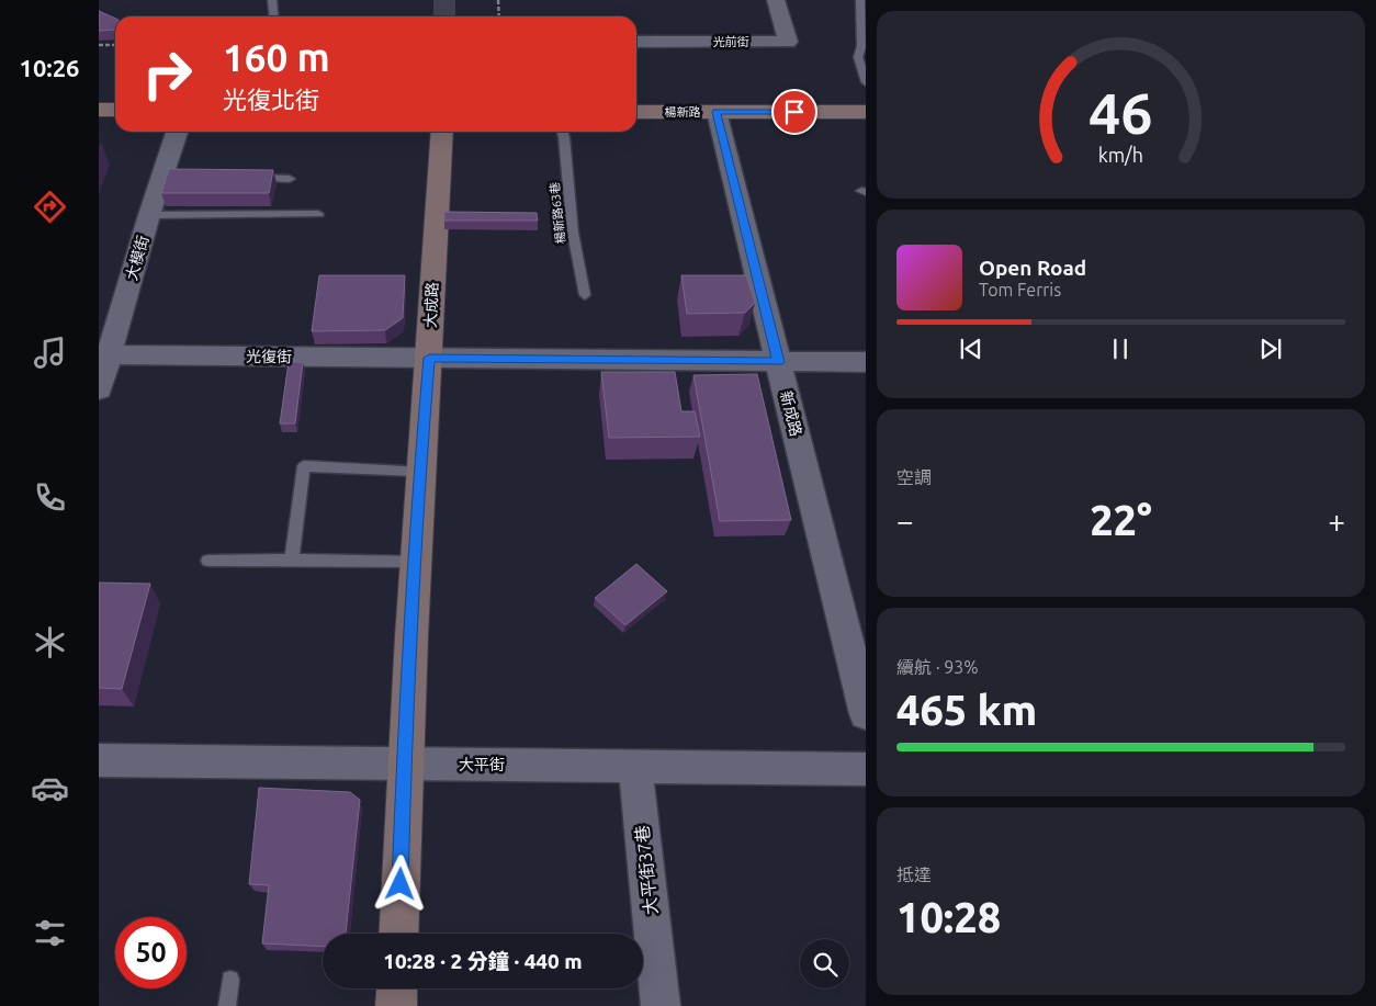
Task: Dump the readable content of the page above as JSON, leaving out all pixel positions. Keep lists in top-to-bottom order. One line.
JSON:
{"streets":{"main road":["楊新路","大成路"],"street":["光前街","大模街","光復街","新成路","大平街","大平街37巷"],"lane":["楊新路63巷"]},"crossings":[["楊新路","新成路"],["大模街","光復街"],["大成路","光復街"],["大成路","大平街"],["光復街","新成路"],["大平街","大平街37巷"]],"page":{"tabs":"10:26","turn":["160 m","光復北街"],"song":["Open Road","Tom Ferris"],"tile":["空調",["續航 · 93%","465 km"],["抵達","10:28"]],"heat":["−","22°","+"],"limit":"50","trip":"10:28 · 2 分鐘 · 440 m","gauge":["46","km/h"]}}
